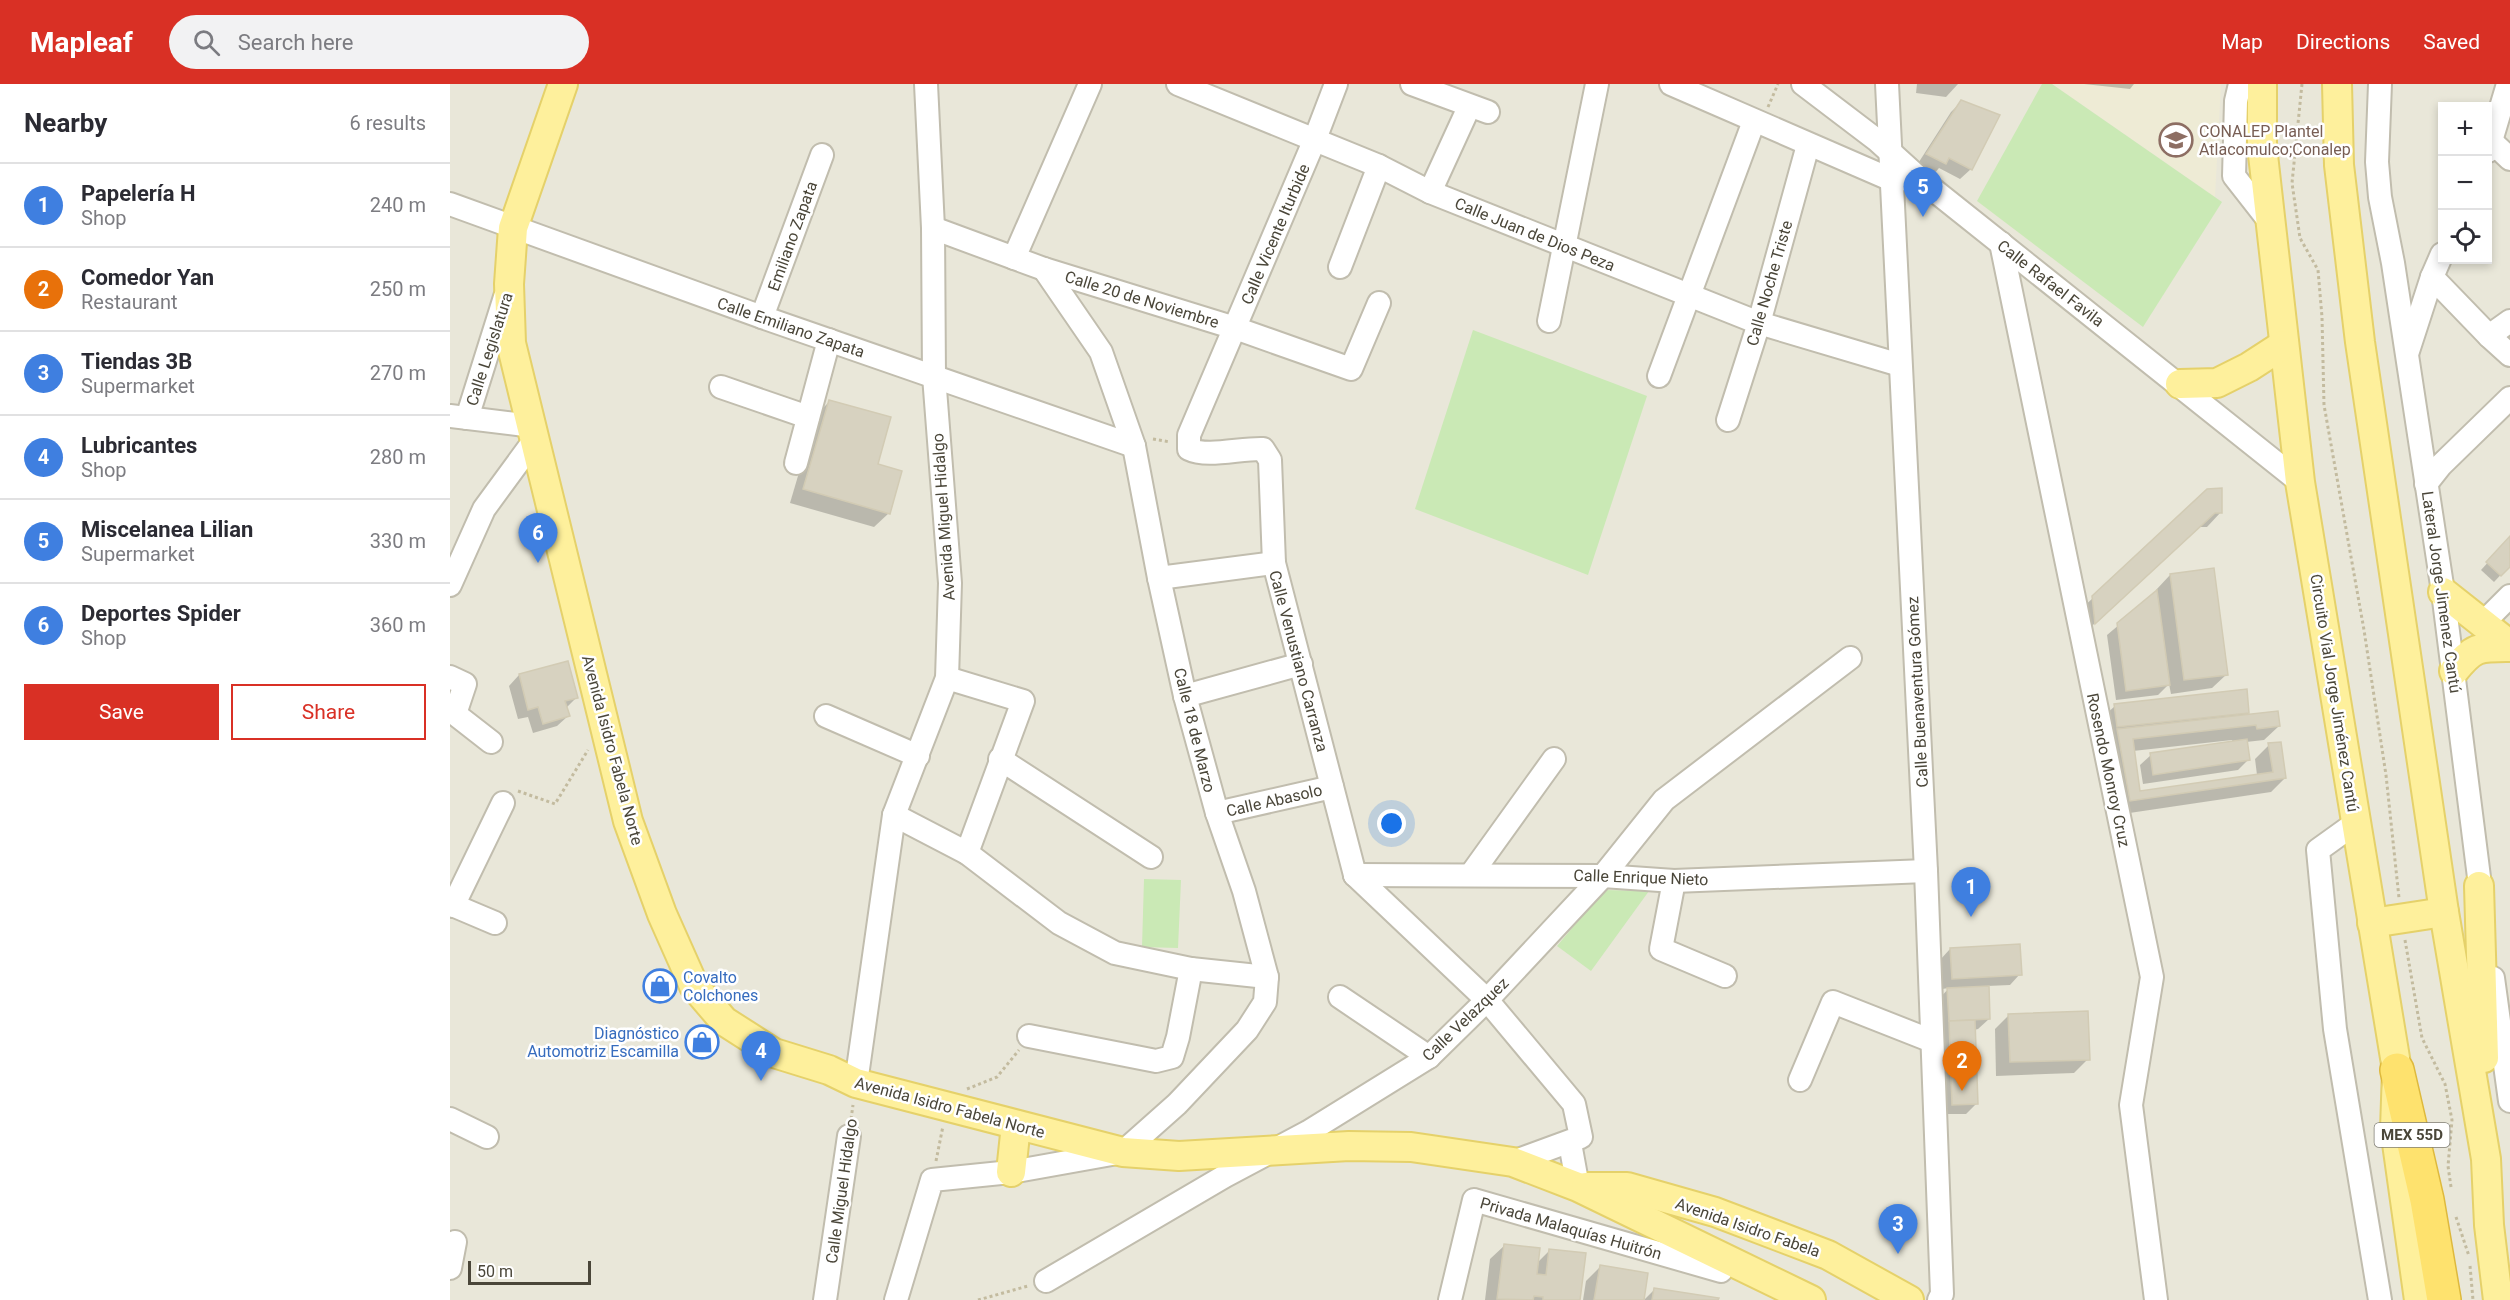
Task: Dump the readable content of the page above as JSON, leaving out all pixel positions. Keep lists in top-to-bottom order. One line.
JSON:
{"streets":{"highway":["MEX 55D"],"main road":["Circuito Vial Jorge Jiménez Cantú","Avenida Isidro Fabela Norte","Avenida Isidro Fabela"],"street":["Calle Vicente Iturbide","Calle Juan de Dios Peza","Emiliano Zapata","Calle Noche Triste","Calle Rafael Favila","Calle 20 de Noviembre","Calle Emiliano Zapata","Calle Legislatura","Avenida Miguel Hidalgo","Lateral Jorge Jimenez Cantú","Calle Venustiano Carranza","Calle Buenaventura Gómez","Calle 18 de Marzo","Rosendo Monroy Cruz","Calle Abasolo","Calle Enrique Nieto","Calle Velazquez","Calle Miguel Hidalgo","Privada Malaquías Huitrón"]},"crossings":[["Calle Vicente Iturbide","Calle Juan de Dios Peza"],["Calle Vicente Iturbide","Calle 20 de Noviembre"],["Calle Vicente Iturbide","Calle Venustiano Carranza"],["Calle Juan de Dios Peza","Calle Noche Triste"],["Calle Juan de Dios Peza","Calle Buenaventura Gómez"],["Emiliano Zapata","Calle Emiliano Zapata"],["Calle Rafael Favila","Calle Buenaventura Gómez"],["Calle Rafael Favila","Circuito Vial Jorge Jiménez Cantú"],["Calle Rafael Favila","Rosendo Monroy Cruz"],["Calle 20 de Noviembre","Avenida Miguel Hidalgo"],["Calle 20 de Noviembre","Calle 18 de Marzo"],["Calle Emiliano Zapata","Avenida Miguel Hidalgo"],["Calle Emiliano Zapata","Calle 18 de Marzo"],["Calle Emiliano Zapata","Avenida Isidro Fabela Norte"],["Calle Legislatura","Avenida Isidro Fabela Norte"],["Avenida Miguel Hidalgo","Avenida Isidro Fabela Norte"],["Avenida Miguel Hidalgo","Calle Miguel Hidalgo"],["Calle Venustiano Carranza","Calle Abasolo"],["Calle Venustiano Carranza","Calle Enrique Nieto"],["Calle Buenaventura Gómez","Calle Enrique Nieto"],["Circuito Vial Jorge Jiménez Cantú","MEX 55D"],["Calle 18 de Marzo","Avenida Isidro Fabela Norte"],["Calle 18 de Marzo","Calle Abasolo"],["Avenida Isidro Fabela Norte","Calle Velazquez"],["Avenida Isidro Fabela Norte","Calle Miguel Hidalgo"],["Avenida Isidro Fabela Norte","Avenida Isidro Fabela"],["Calle Enrique Nieto","Calle Velazquez"],["Calle Velazquez","Avenida Isidro Fabela"],["Avenida Isidro Fabela","Privada Malaquías Huitrón"]],"places":{"school or university":["CONALEP Plantel Atlacomulco;Conalep"],"shop":["Covalto Colchones","Diagnóstico Automotriz Escamilla"]},"scale_bar":"50 m","page":{"header":"Mapleaf","search":"Search here","nav":["Map","Directions","Saved"],"heading":["Nearby","6 results"],"map_buttons":["+","−"],"list":[{"mark":"1","name":"Papelería H","note":"Shop","value":"240 m"},{"mark":"2","name":"Comedor Yan","note":"Restaurant","value":"250 m"},{"mark":"3","name":"Tiendas 3B","note":"Supermarket","value":"270 m"},{"mark":"4","name":"Lubricantes","note":"Shop","value":"280 m"},{"mark":"5","name":"Miscelanea Lilian","note":"Supermarket","value":"330 m"},{"mark":"6","name":"Deportes Spider","note":"Shop","value":"360 m"}],"pins":["5","6","1","4","2","3"],"buttons":["Save","Share"],"scale":"50 m"}}
